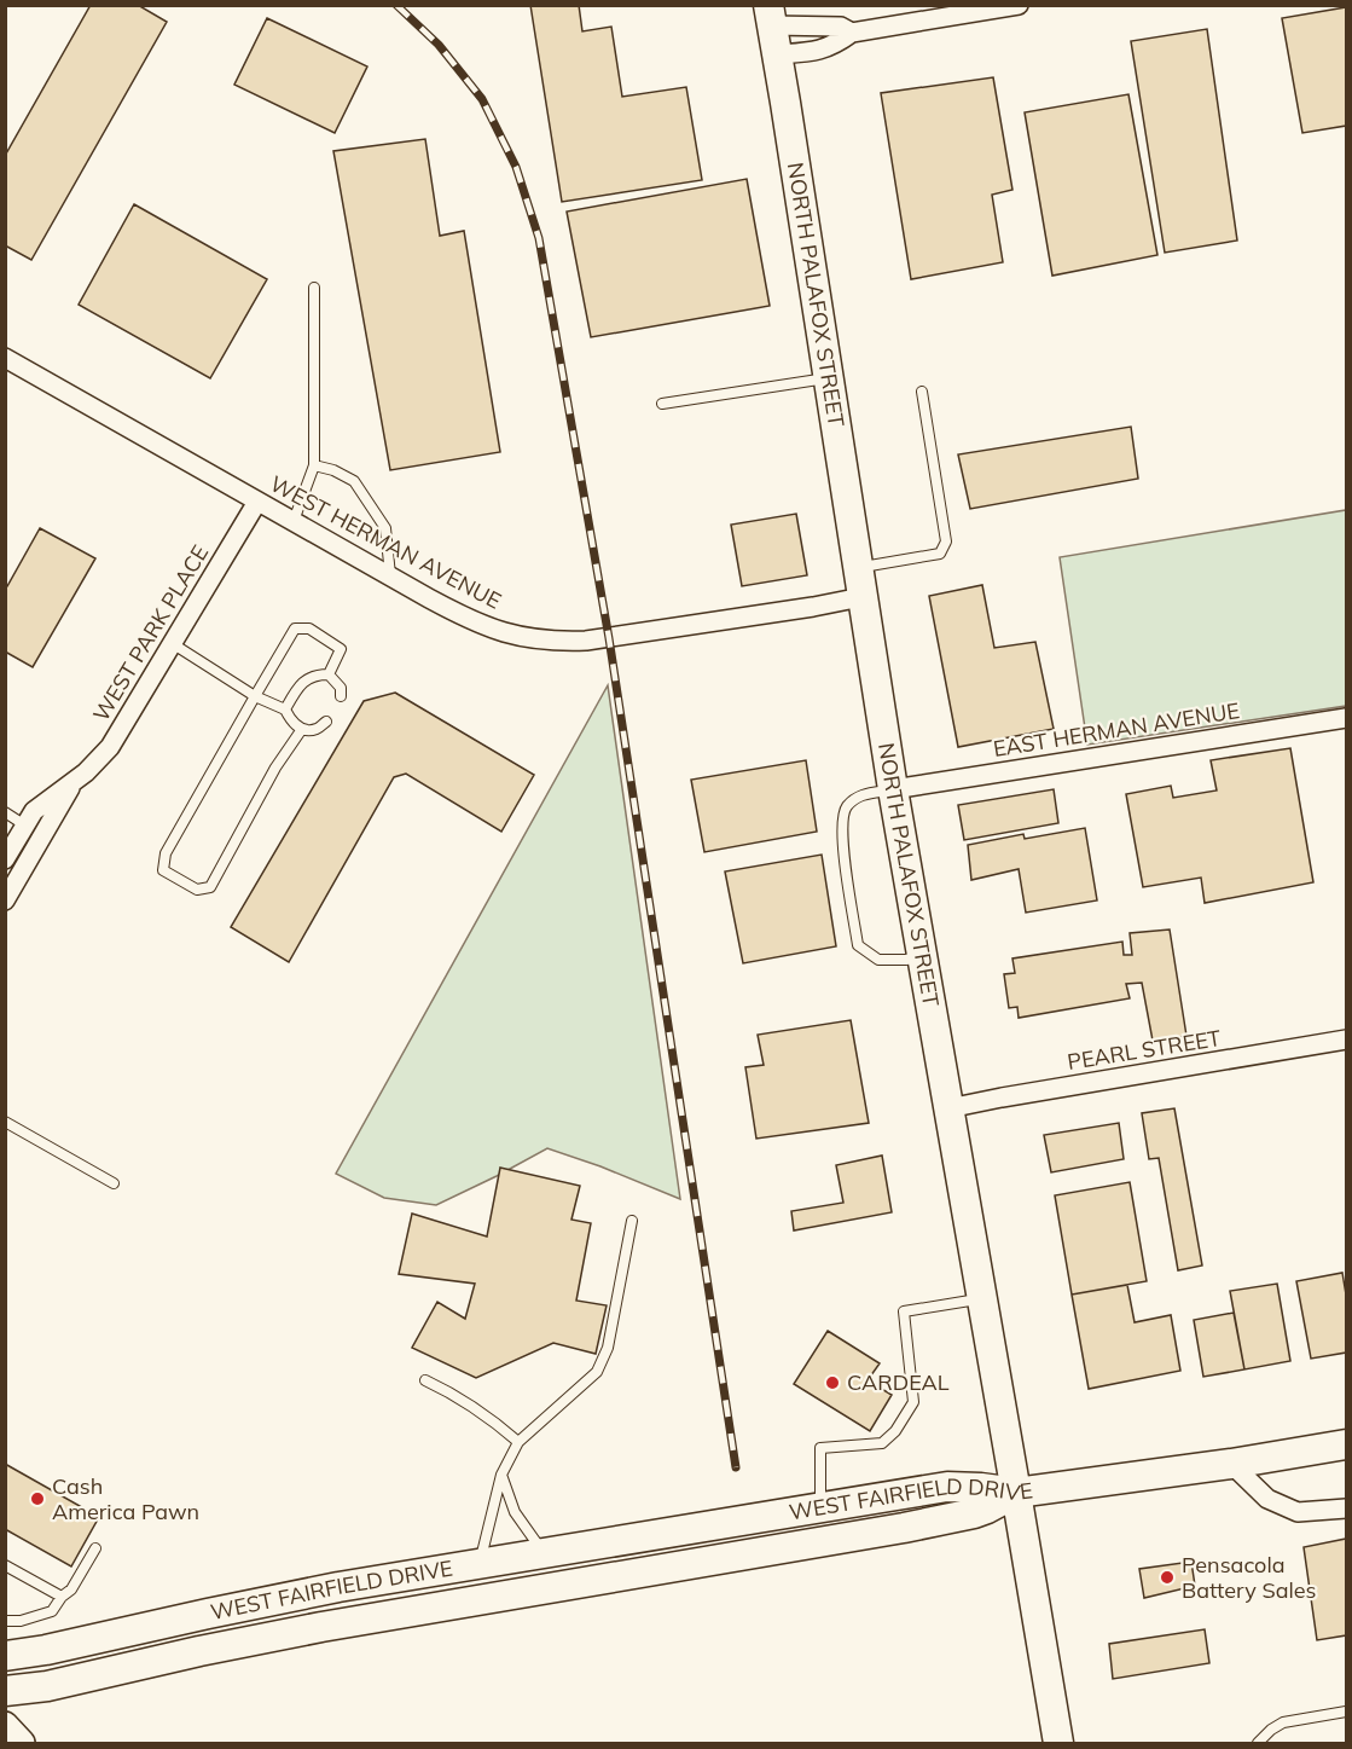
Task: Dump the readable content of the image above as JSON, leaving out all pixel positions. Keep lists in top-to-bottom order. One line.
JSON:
{"streets":{"main road":["NORTH PALAFOX STREET","WEST FAIRFIELD DRIVE"],"street":["WEST HERMAN AVENUE","WEST PARK PLACE","EAST HERMAN AVENUE","PEARL STREET"]},"crossings":[["NORTH PALAFOX STREET","WEST HERMAN AVENUE"],["NORTH PALAFOX STREET","EAST HERMAN AVENUE"],["NORTH PALAFOX STREET","PEARL STREET"],["NORTH PALAFOX STREET","WEST FAIRFIELD DRIVE"],["WEST HERMAN AVENUE","WEST PARK PLACE"]],"places":["CARDEAL","Cash America Pawn","Pensacola Battery Sales"]}
